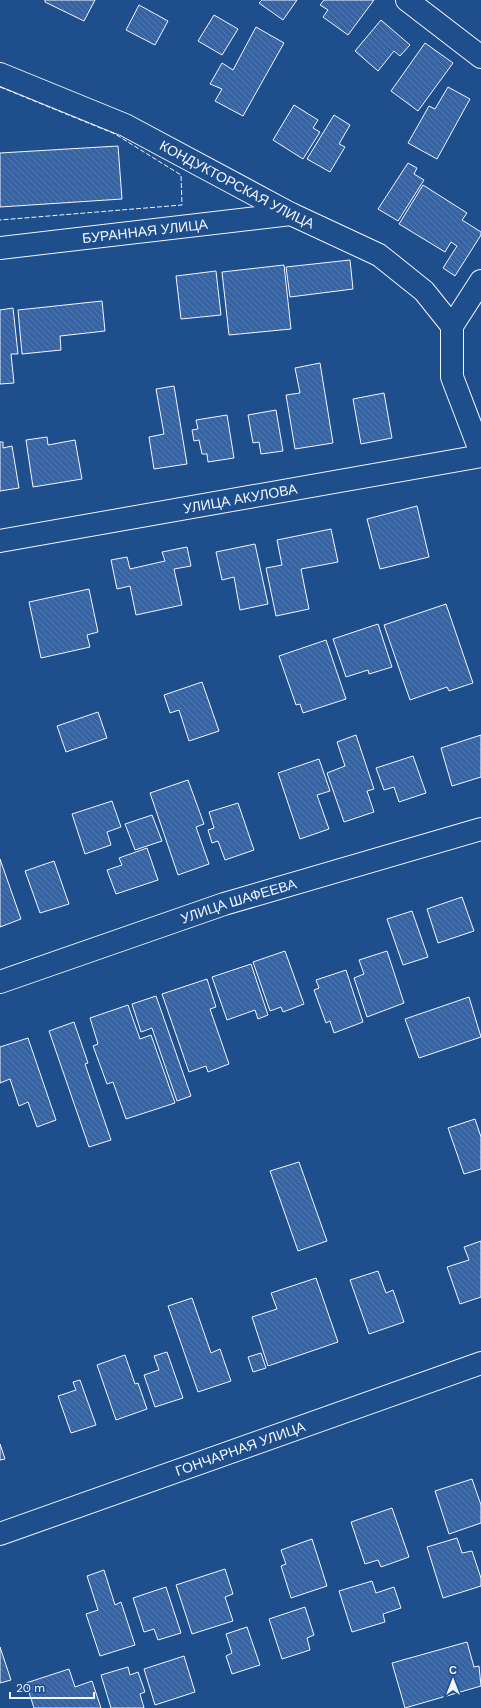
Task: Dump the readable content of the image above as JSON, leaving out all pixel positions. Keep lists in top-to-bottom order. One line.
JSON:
{"streets":{"street":["КОНДУКТОРСКАЯ УЛИЦА","БУРАННАЯ УЛИЦА","УЛИЦА АКУЛОВА","УЛИЦА ШАФЕЕВА","ГОНЧАРНАЯ УЛИЦА"]},"crossings":[["КОНДУКТОРСКАЯ УЛИЦА","БУРАННАЯ УЛИЦА"]],"scale_bar":"20 m","north":"top"}
